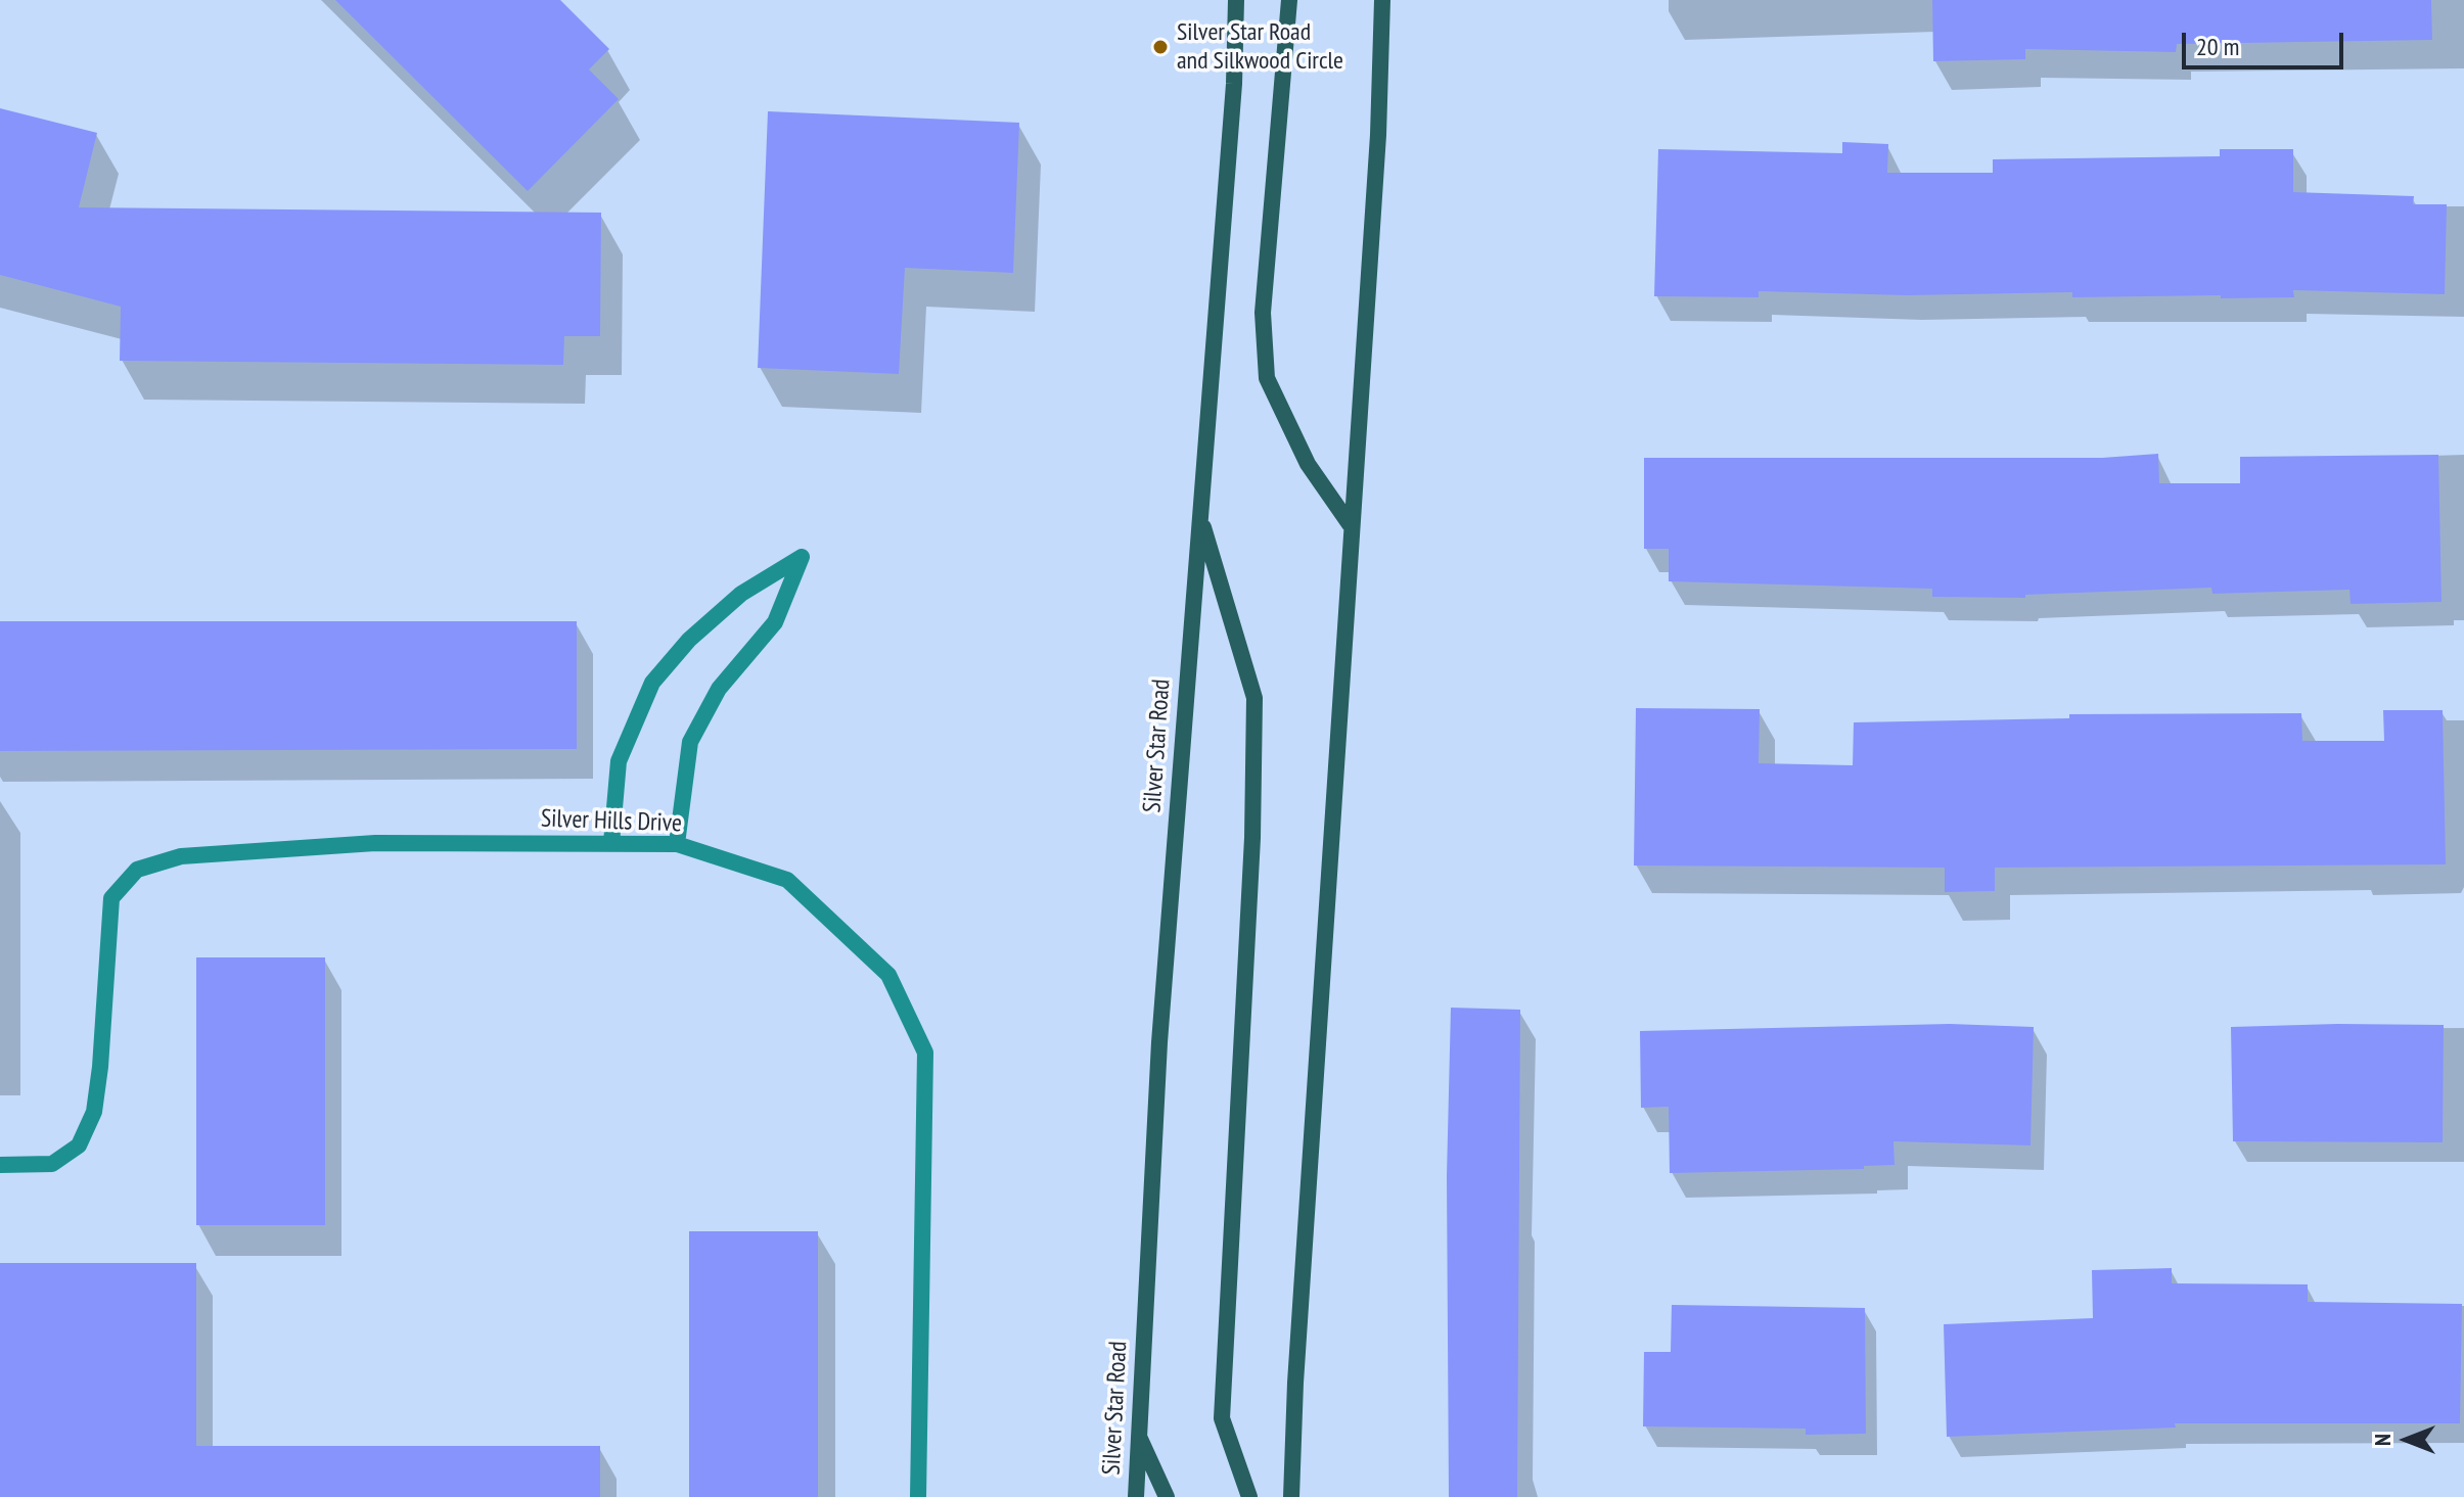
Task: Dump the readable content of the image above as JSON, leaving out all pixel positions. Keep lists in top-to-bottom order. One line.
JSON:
{"streets":{"main road":["Silver Star Road"],"street":["Silver Hills Drive"]},"places":["Silver Star Road and Silkwood Circle"],"scale_bar":"20 m","north":"left"}
